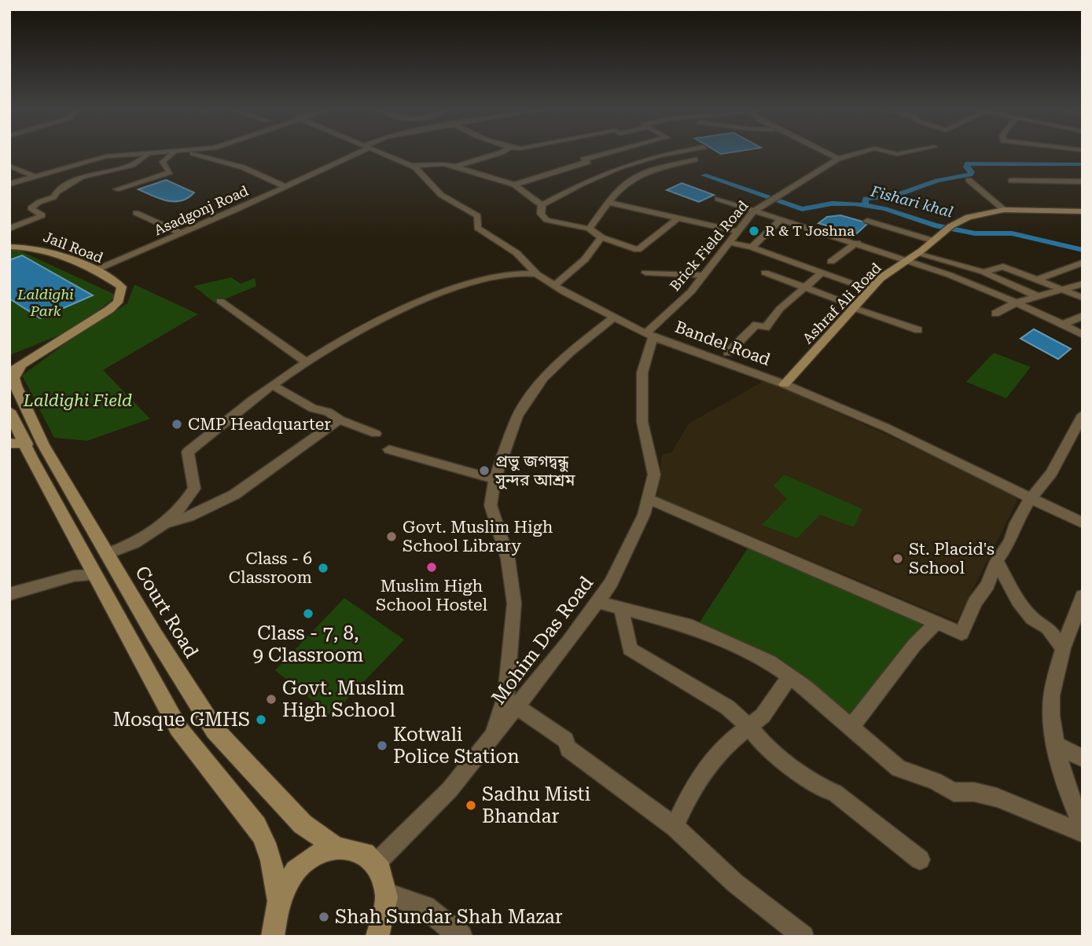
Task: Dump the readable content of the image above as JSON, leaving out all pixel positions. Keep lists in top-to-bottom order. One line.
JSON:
{"streets":{"main road":["Jail Road","Ashraf Ali Road","Court Road"],"street":["Asadgonj Road","Brick Field Road","Bandel Road","Mohim Das Road"]},"crossings":[["Asadgonj Road","Jail Road"],["Brick Field Road","Bandel Road"],["Brick Field Road","Mohim Das Road"],["Jail Road","Court Road"],["Ashraf Ali Road","Bandel Road"],["Bandel Road","Mohim Das Road"]],"water":["Fishari khal"],"parks":["Laldighi Park","Laldighi Field"],"places":["R & T Joshna","CMP Headquarter","প্রভু জগদ্বন্ধু সুন্দর আশ্রম","Govt. Muslim High School Library","St. Placid's School","Muslim High School Hostel","Class - 6 Classroom","Class - 7, 8, 9 Classroom","Govt. Muslim High School","Mosque GMHS","Kotwali Police Station","Sadhu Misti Bhandar","Shah Sundar Shah Mazar"]}
